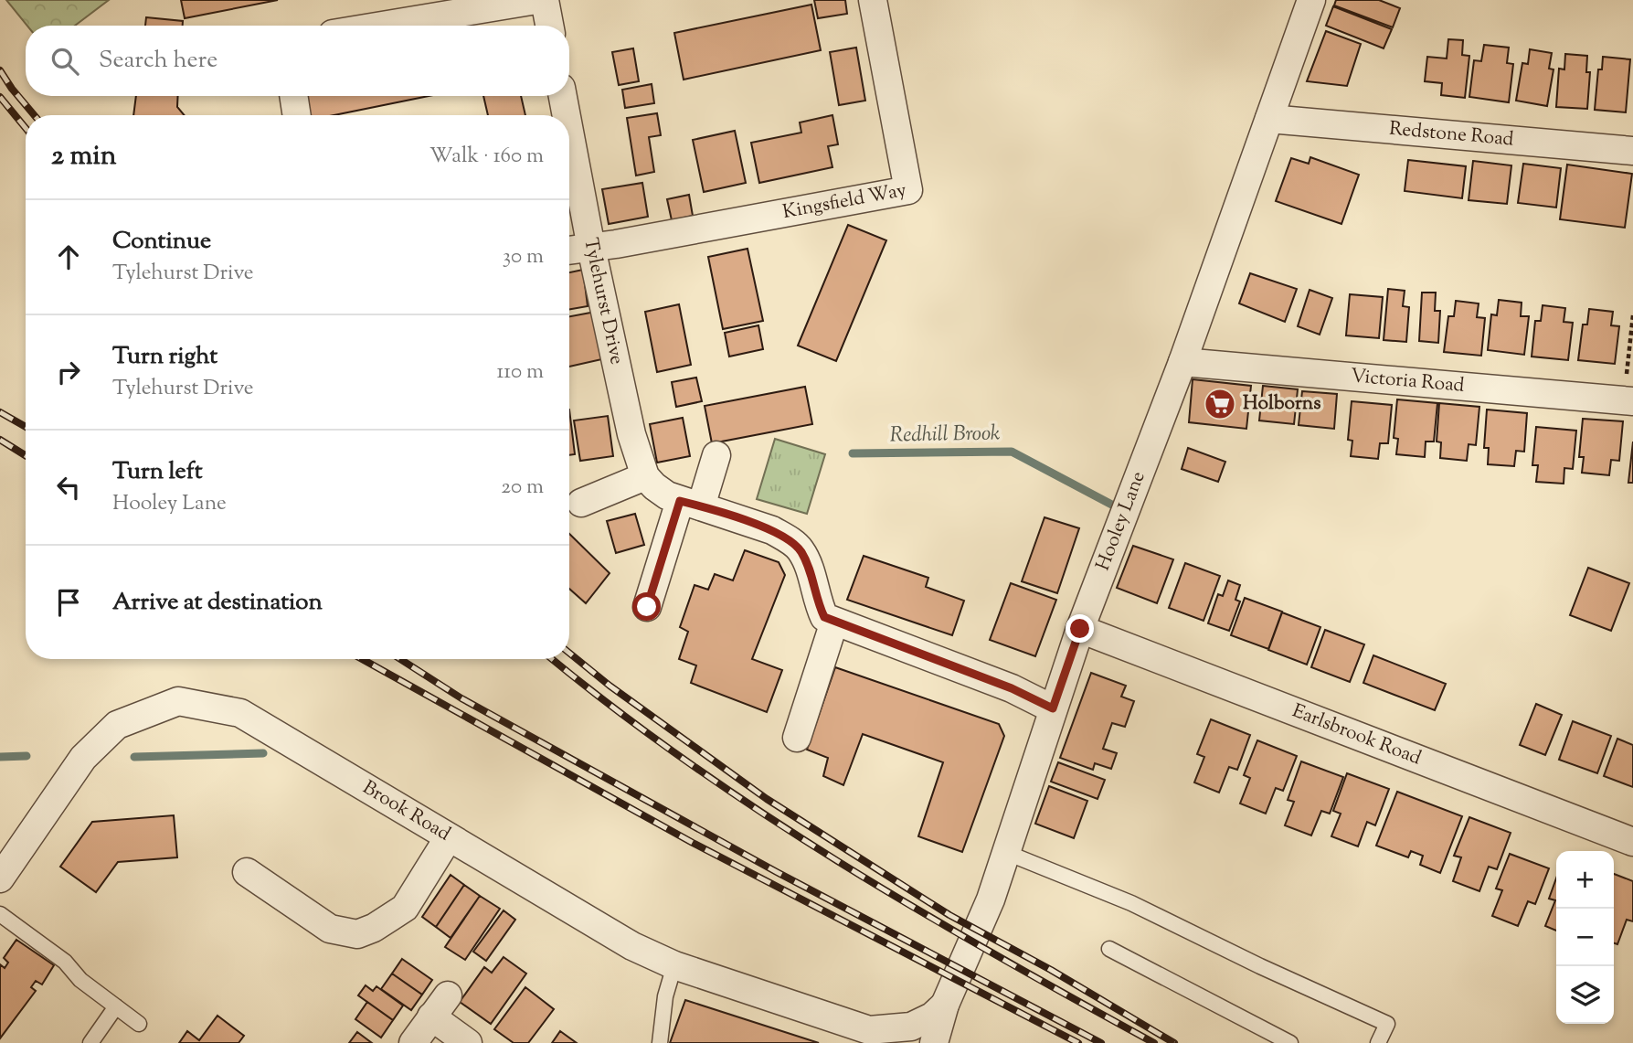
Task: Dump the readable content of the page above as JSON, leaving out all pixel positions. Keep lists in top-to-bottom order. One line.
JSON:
{"streets":{"street":["Redstone Road","Kingsfield Way","Tylehurst Drive","Victoria Road","Hooley Lane","Earlsbrook Road","Brook Road"]},"crossings":[["Redstone Road","Hooley Lane"],["Kingsfield Way","Tylehurst Drive"],["Victoria Road","Hooley Lane"],["Hooley Lane","Earlsbrook Road"],["Hooley Lane","Brook Road"]],"water":["Redhill Brook"],"places":{"supermarket":["Holborns"]},"page":{"search":"Search here","heading":["2 min","Walk · 160 m"],"list":[["Continue","Tylehurst Drive","30 m"],["Turn right","Tylehurst Drive","110 m"],["Turn left","Hooley Lane","20 m"],"Arrive at destination"],"map_buttons":["+","−"]}}
